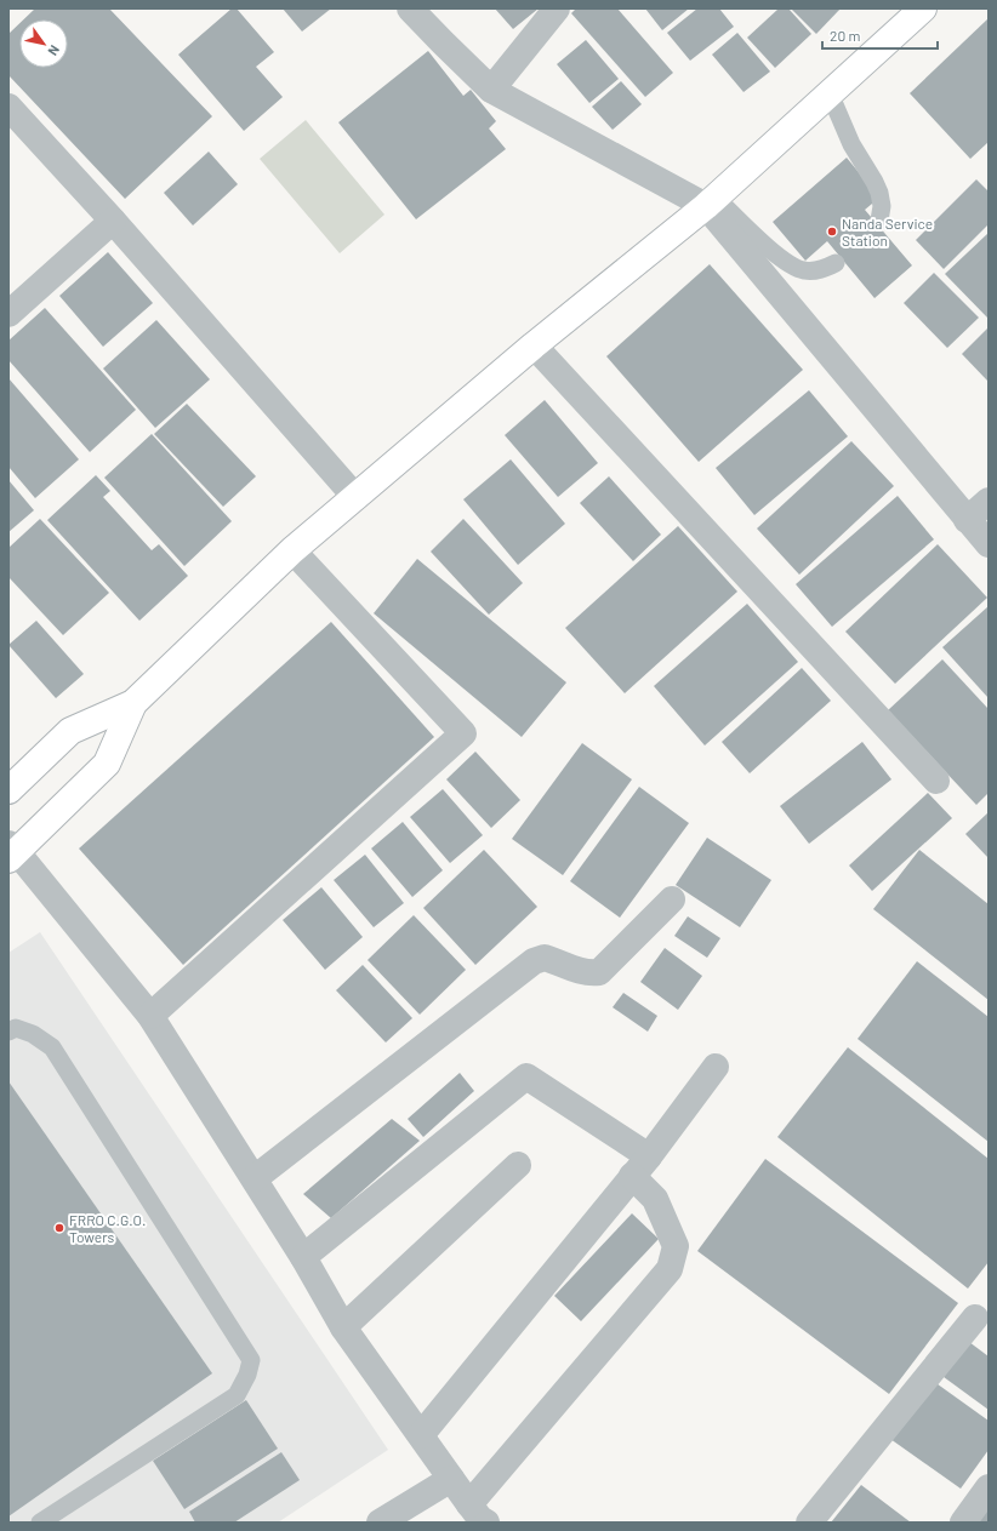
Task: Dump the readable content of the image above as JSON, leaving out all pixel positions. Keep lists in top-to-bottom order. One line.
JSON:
{"places":["Nanda Service Station","FRRO C.G.O. Towers"],"scale_bar":"20 m","north":"bottom right"}
